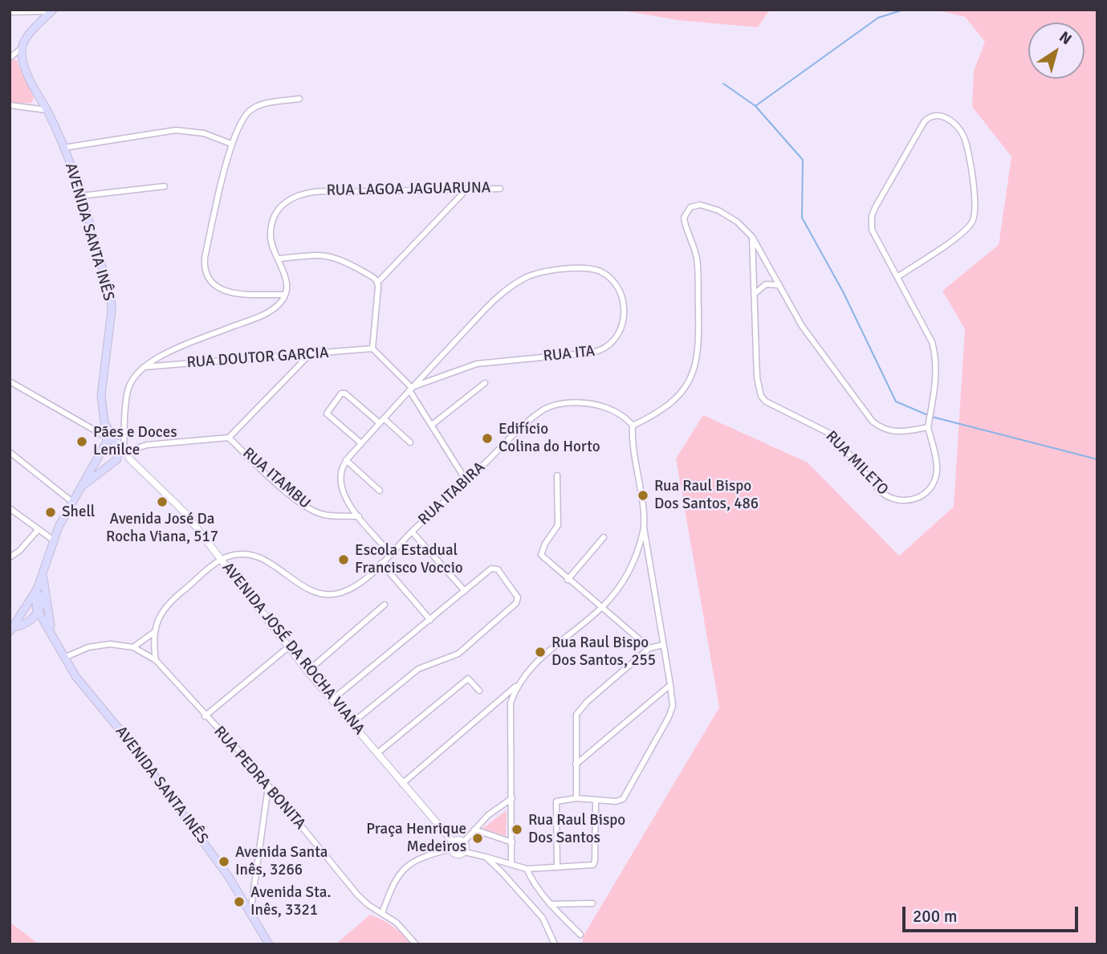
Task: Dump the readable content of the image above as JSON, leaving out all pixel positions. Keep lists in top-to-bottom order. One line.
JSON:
{"streets":{"main road":["AVENIDA SANTA INÊS"],"street":["RUA LAGOA JAGUARUNA","RUA ITA","RUA DOUTOR GARCIA","RUA MILETO","RUA ITAMBU","RUA ITABIRA","AVENIDA JOSÉ DA ROCHA VIANA","RUA PEDRA BONITA"]},"crossings":[["RUA ITABIRA","AVENIDA JOSÉ DA ROCHA VIANA"]],"places":["Edifício Colina do Horto","Pães e Doces Lenilce","Rua Raul Bispo Dos Santos, 486","Avenida José Da Rocha Viana, 517","Shell","Escola Estadual Francisco Voccio","Rua Raul Bispo Dos Santos, 255","Rua Raul Bispo Dos Santos","Praça Henrique Medeiros","Avenida Santa Inês, 3266","Avenida Sta. Inês, 3321"],"scale_bar":"200 m","north":"top right"}
